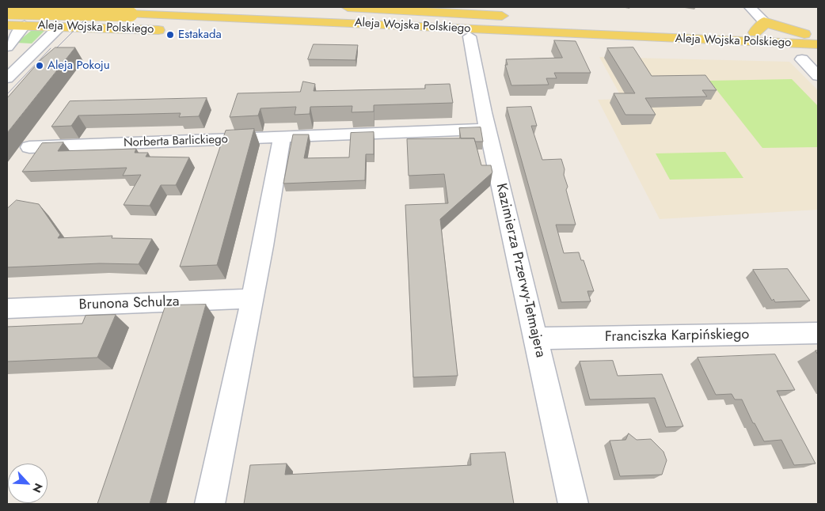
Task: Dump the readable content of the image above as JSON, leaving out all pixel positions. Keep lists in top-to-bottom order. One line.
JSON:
{"streets":{"main road":["Aleja Wojska Polskiego"],"street":["Norberta Barlickiego","Kazimierza Przerwy-Tetmajera","Brunona Schulza","Franciszka Karpińskiego"]},"crossings":[["Aleja Wojska Polskiego","Kazimierza Przerwy-Tetmajera"],["Norberta Barlickiego","Kazimierza Przerwy-Tetmajera"],["Kazimierza Przerwy-Tetmajera","Franciszka Karpińskiego"]],"places":["Estakada","Aleja Pokoju"],"north":"bottom right"}
